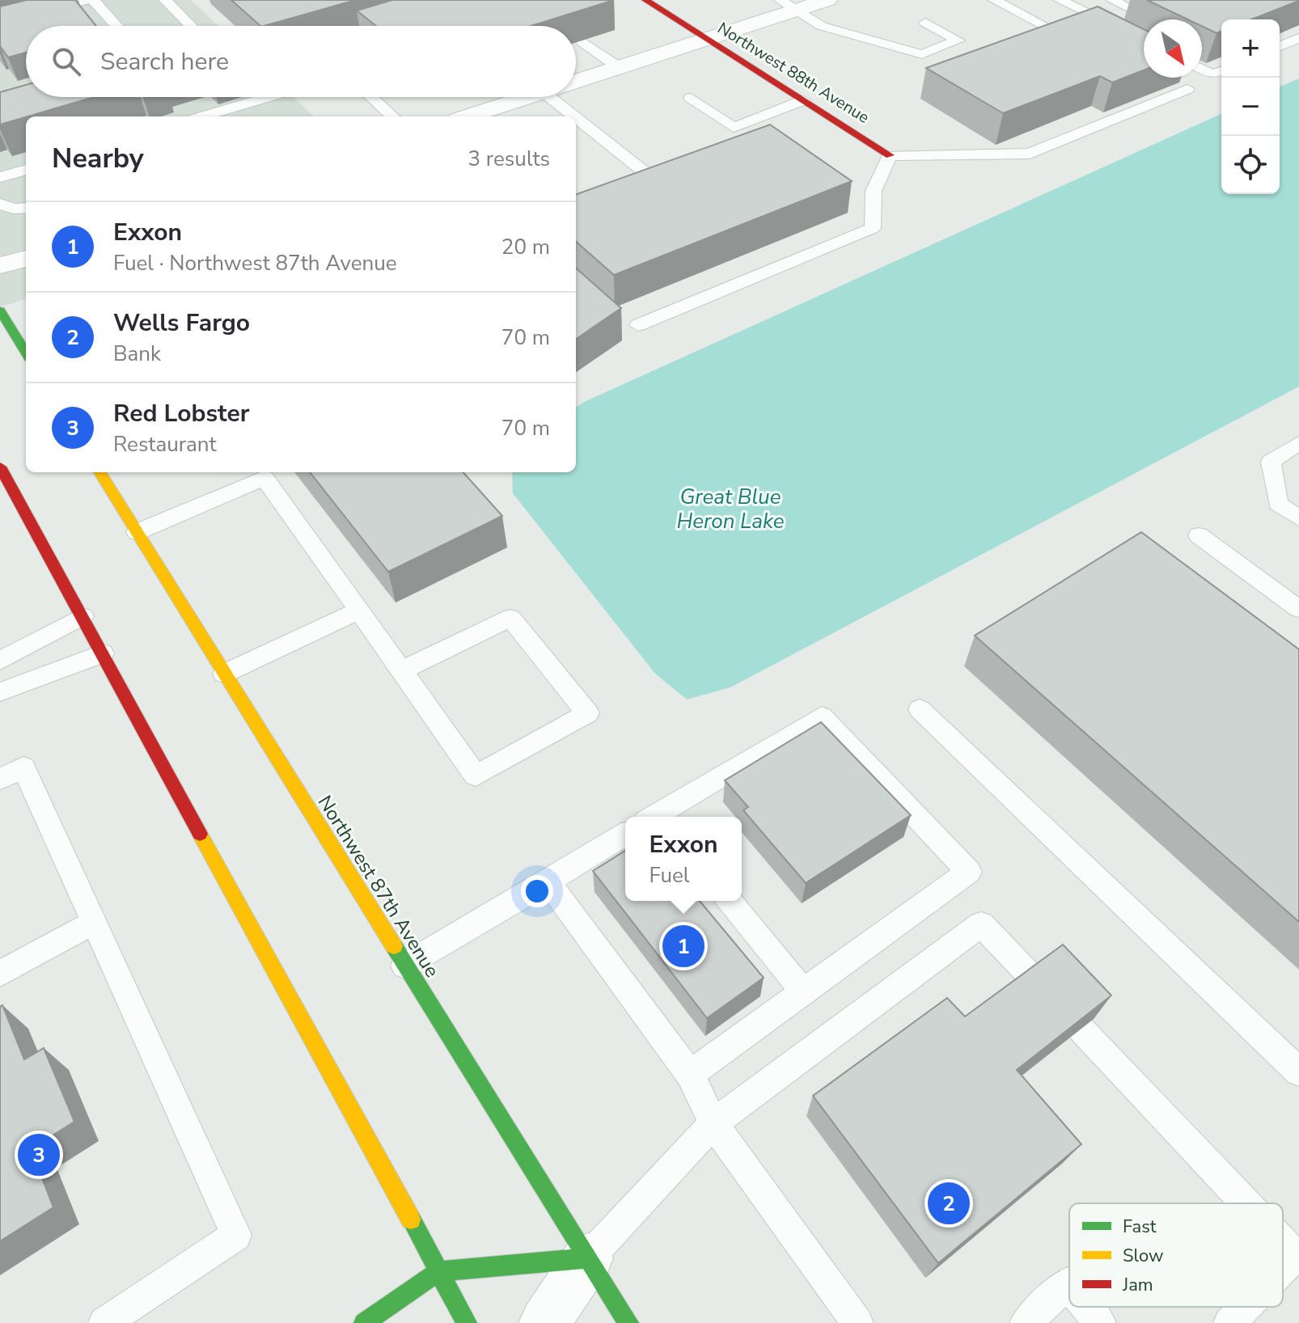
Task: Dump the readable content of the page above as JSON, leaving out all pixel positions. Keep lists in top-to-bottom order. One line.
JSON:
{"streets":{"main road":["Northwest 88th Avenue","Northwest 87th Avenue"]},"water":["Great Blue Heron Lake"],"legend":["Fast","Slow","Jam"],"north":"bottom right","page":{"map_buttons":["+","−"],"search":"Search here","heading":["Nearby","3 results"],"list":[{"mark":"1","name":"Exxon","note":"Fuel · Northwest 87th Avenue","value":"20 m"},{"mark":"2","name":"Wells Fargo","note":"Bank","value":"70 m"},{"mark":"3","name":"Red Lobster","note":"Restaurant","value":"70 m"}],"popup":["Exxon","Fuel"],"pins":["1","3","2"]}}
